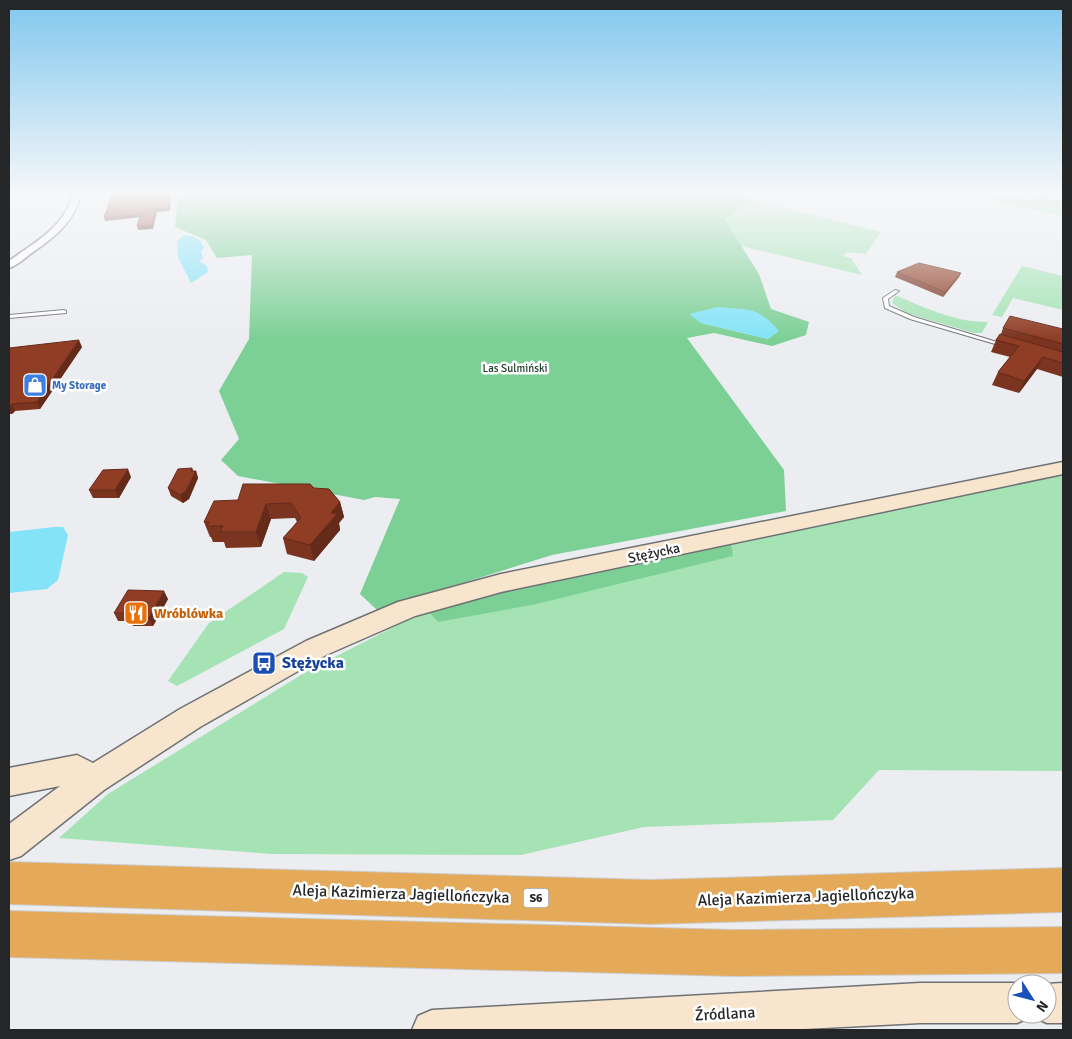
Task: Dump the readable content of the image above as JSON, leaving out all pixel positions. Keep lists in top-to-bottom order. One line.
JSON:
{"streets":{"highway":["Aleja Kazimierza Jagiellończyka","S6"],"street":["Stężycka","Źródlana"]},"parks":["Las Sulmiński"],"places":{"shop":["My Storage"],"restaurant":["Wróblówka"],"bus stop":["Stężycka"]},"north":"bottom right"}
